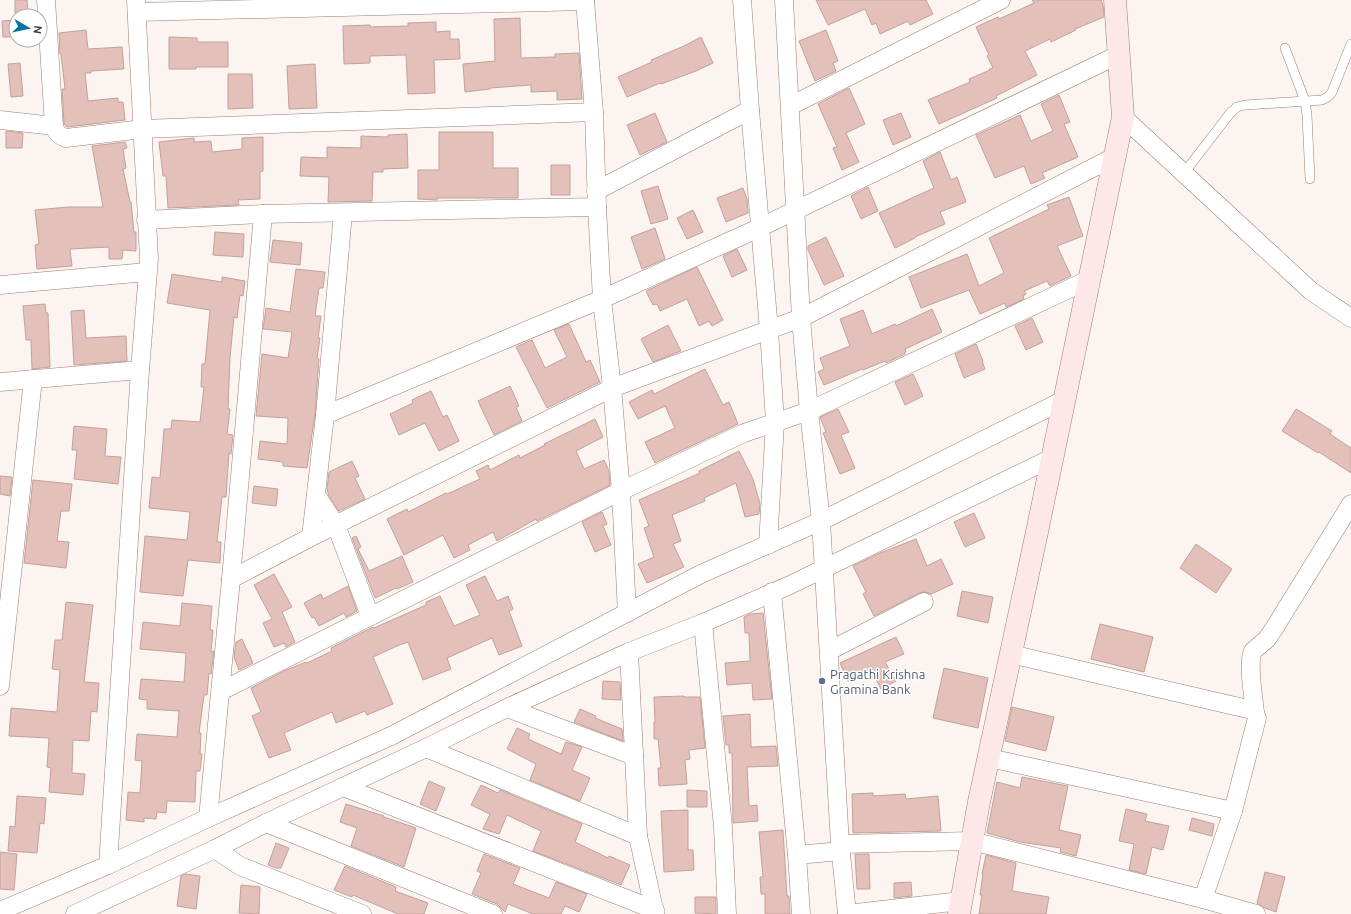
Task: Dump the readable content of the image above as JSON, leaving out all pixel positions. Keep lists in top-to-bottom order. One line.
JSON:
{"places":["Pragathi Krishna Gramina Bank"],"north":"right"}
